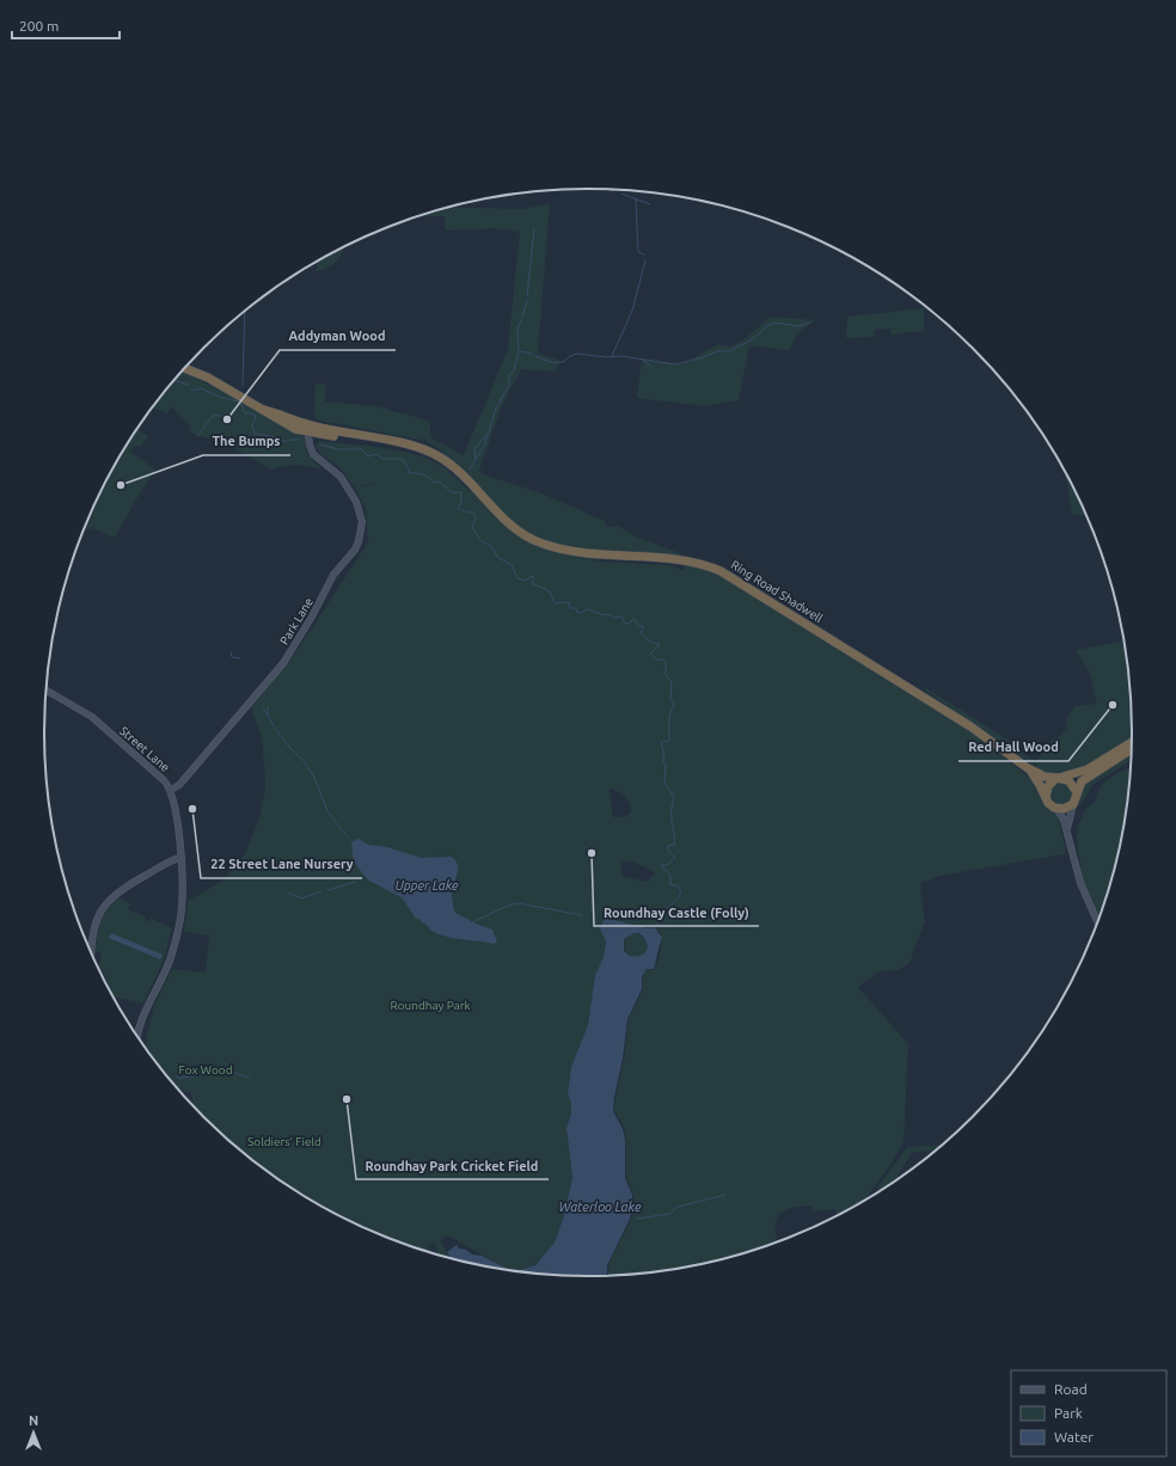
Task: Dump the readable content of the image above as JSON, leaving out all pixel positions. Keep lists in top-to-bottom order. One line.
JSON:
{"streets":{"highway":["Ring Road Shadwell"],"street":["Park Lane","Street Lane"]},"crossings":[["Ring Road Shadwell","Park Lane"],["Park Lane","Street Lane"]],"water":["Upper Lake","Waterloo Lake"],"parks":["Roundhay Park","Fox Wood","Soldiers' Field"],"places":["Addyman Wood","The Bumps","Red Hall Wood","22 Street Lane Nursery","Roundhay Castle (Folly)","Roundhay Park Cricket Field"],"legend":["Road","Park","Water"],"scale_bar":"200 m","north":"top"}
